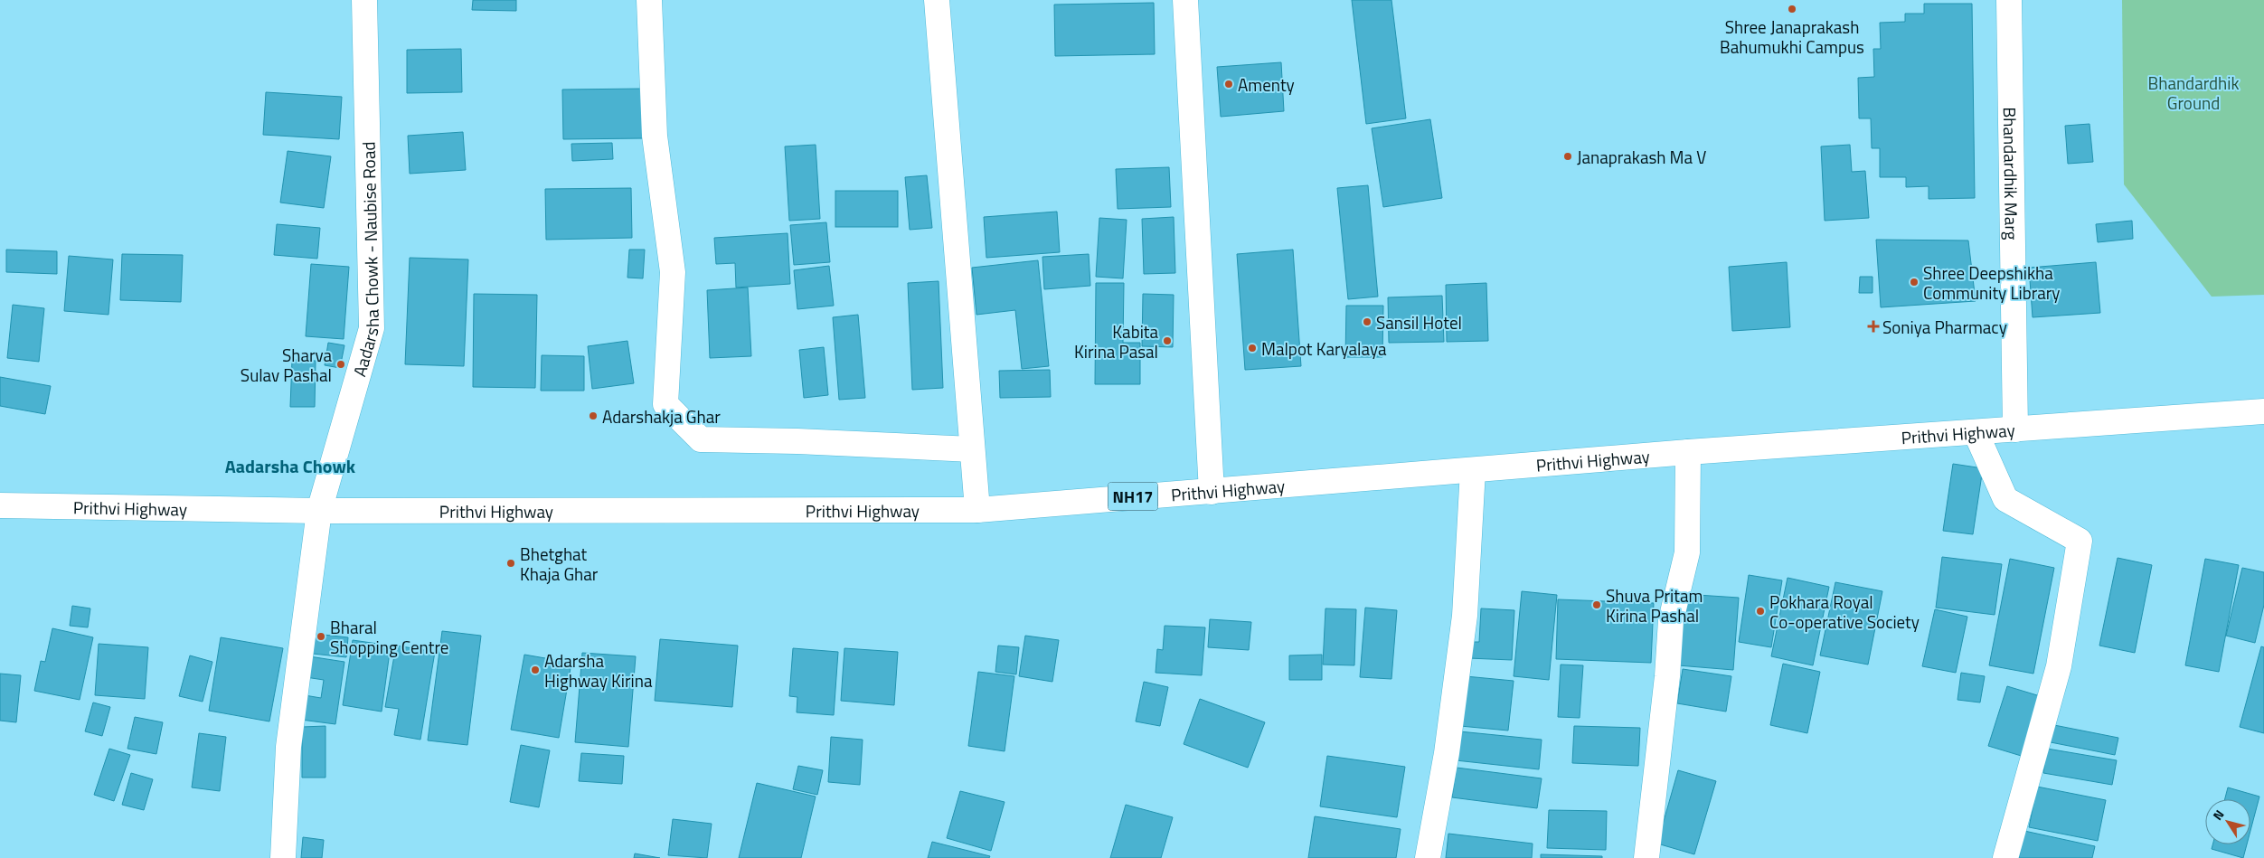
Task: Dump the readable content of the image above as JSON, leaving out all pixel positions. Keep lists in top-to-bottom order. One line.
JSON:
{"streets":{"main road":["Bhandardhik Marg","Aadarsha Chowk - Naubise Road","Prithvi Highway","NH17"]},"crossings":[["Bhandardhik Marg","Prithvi Highway"],["Aadarsha Chowk - Naubise Road","Prithvi Highway"]],"districts":["Aadarsha Chowk"],"parks":["Bhandardhik Ground"],"places":{"other":["Shree Janaprakash Bahumukhi Campus","Amenty","Janaprakash Ma V","Shree Deepshikha Community Library","Sansil Hotel","Kabita Kirina Pasal","Malpot Karyalaya","Sharva Sulav Pashal","Adarshakja Ghar","Bhetghat Khaja Ghar","Shuva Pritam Kirina Pashal","Pokhara Royal Co-operative Society","Bharal Shopping Centre","Adarsha Highway Kirina"],"health":["Soniya Pharmacy"]},"north":"top left"}
